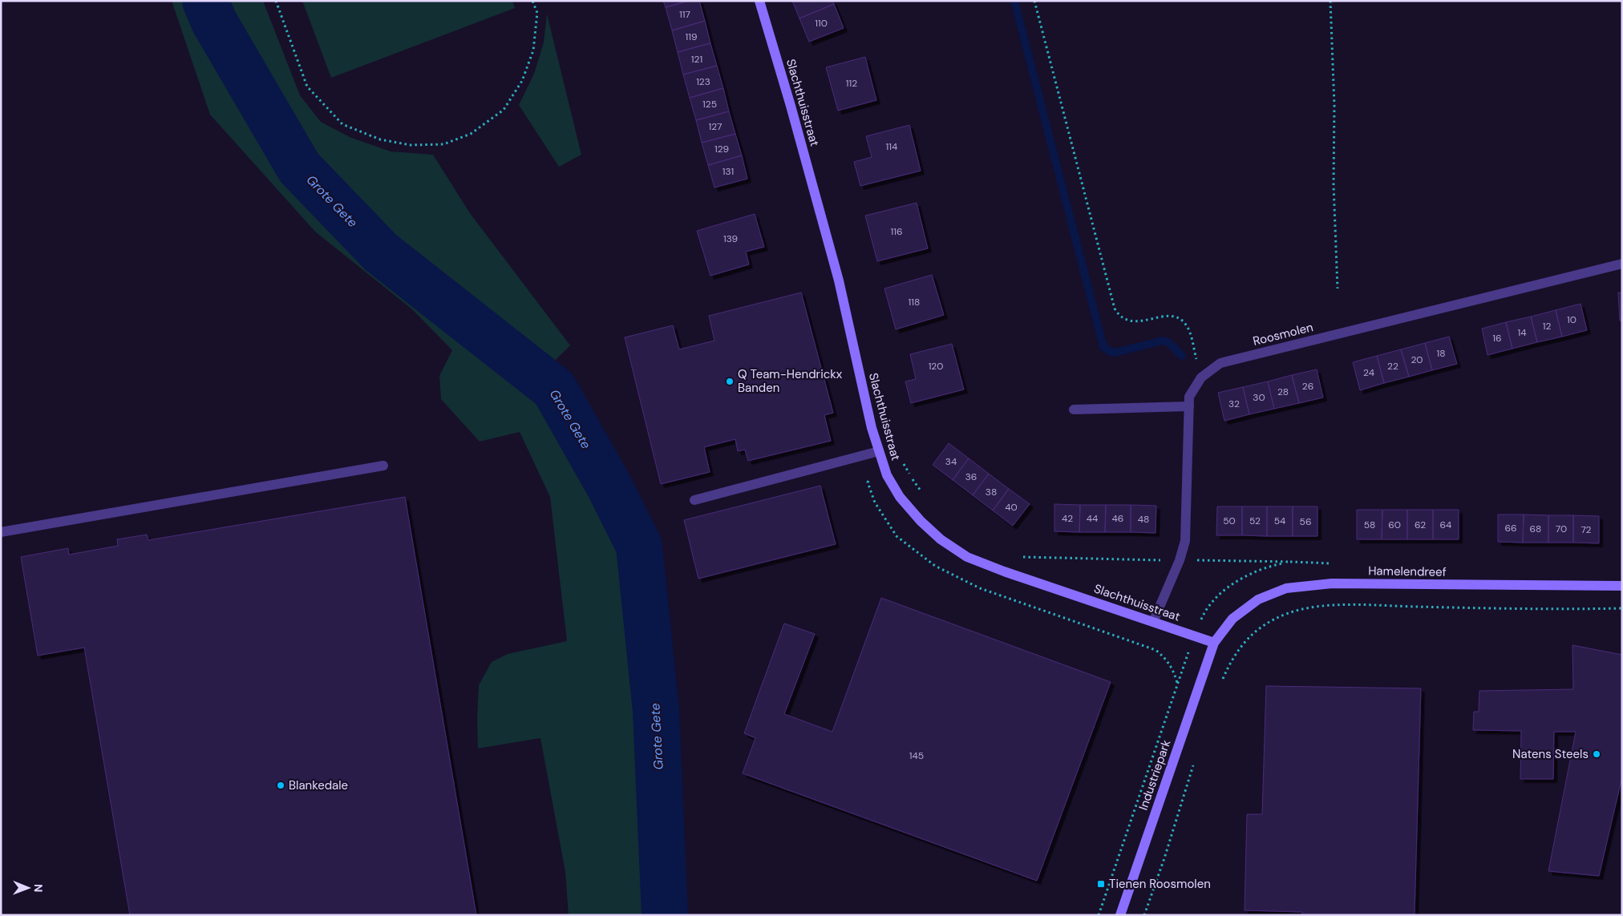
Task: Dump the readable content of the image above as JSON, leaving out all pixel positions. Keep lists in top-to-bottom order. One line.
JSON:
{"streets":{"street":["Slachthuisstraat","Roosmolen","Hamelendreef","Industriepark"]},"crossings":[["Slachthuisstraat","Roosmolen"],["Slachthuisstraat","Hamelendreef"],["Slachthuisstraat","Industriepark"],["Hamelendreef","Industriepark"]],"water":["Grote Gete"],"places":{"other":["Q Team-Hendrickx Banden","Natens Steels","Blankedale"],"transit":["Tienen Roosmolen"]},"house_numbers":["117","110","119","121","123","112","125","127","114","129","131","116","139","118","10","12","14","16","18","20","120","22","24","26","28","30","32","34","36","38","40","42","44","46","48","50","52","54","56","58","60","62","64","66","68","70","72","145"],"north":"right"}
